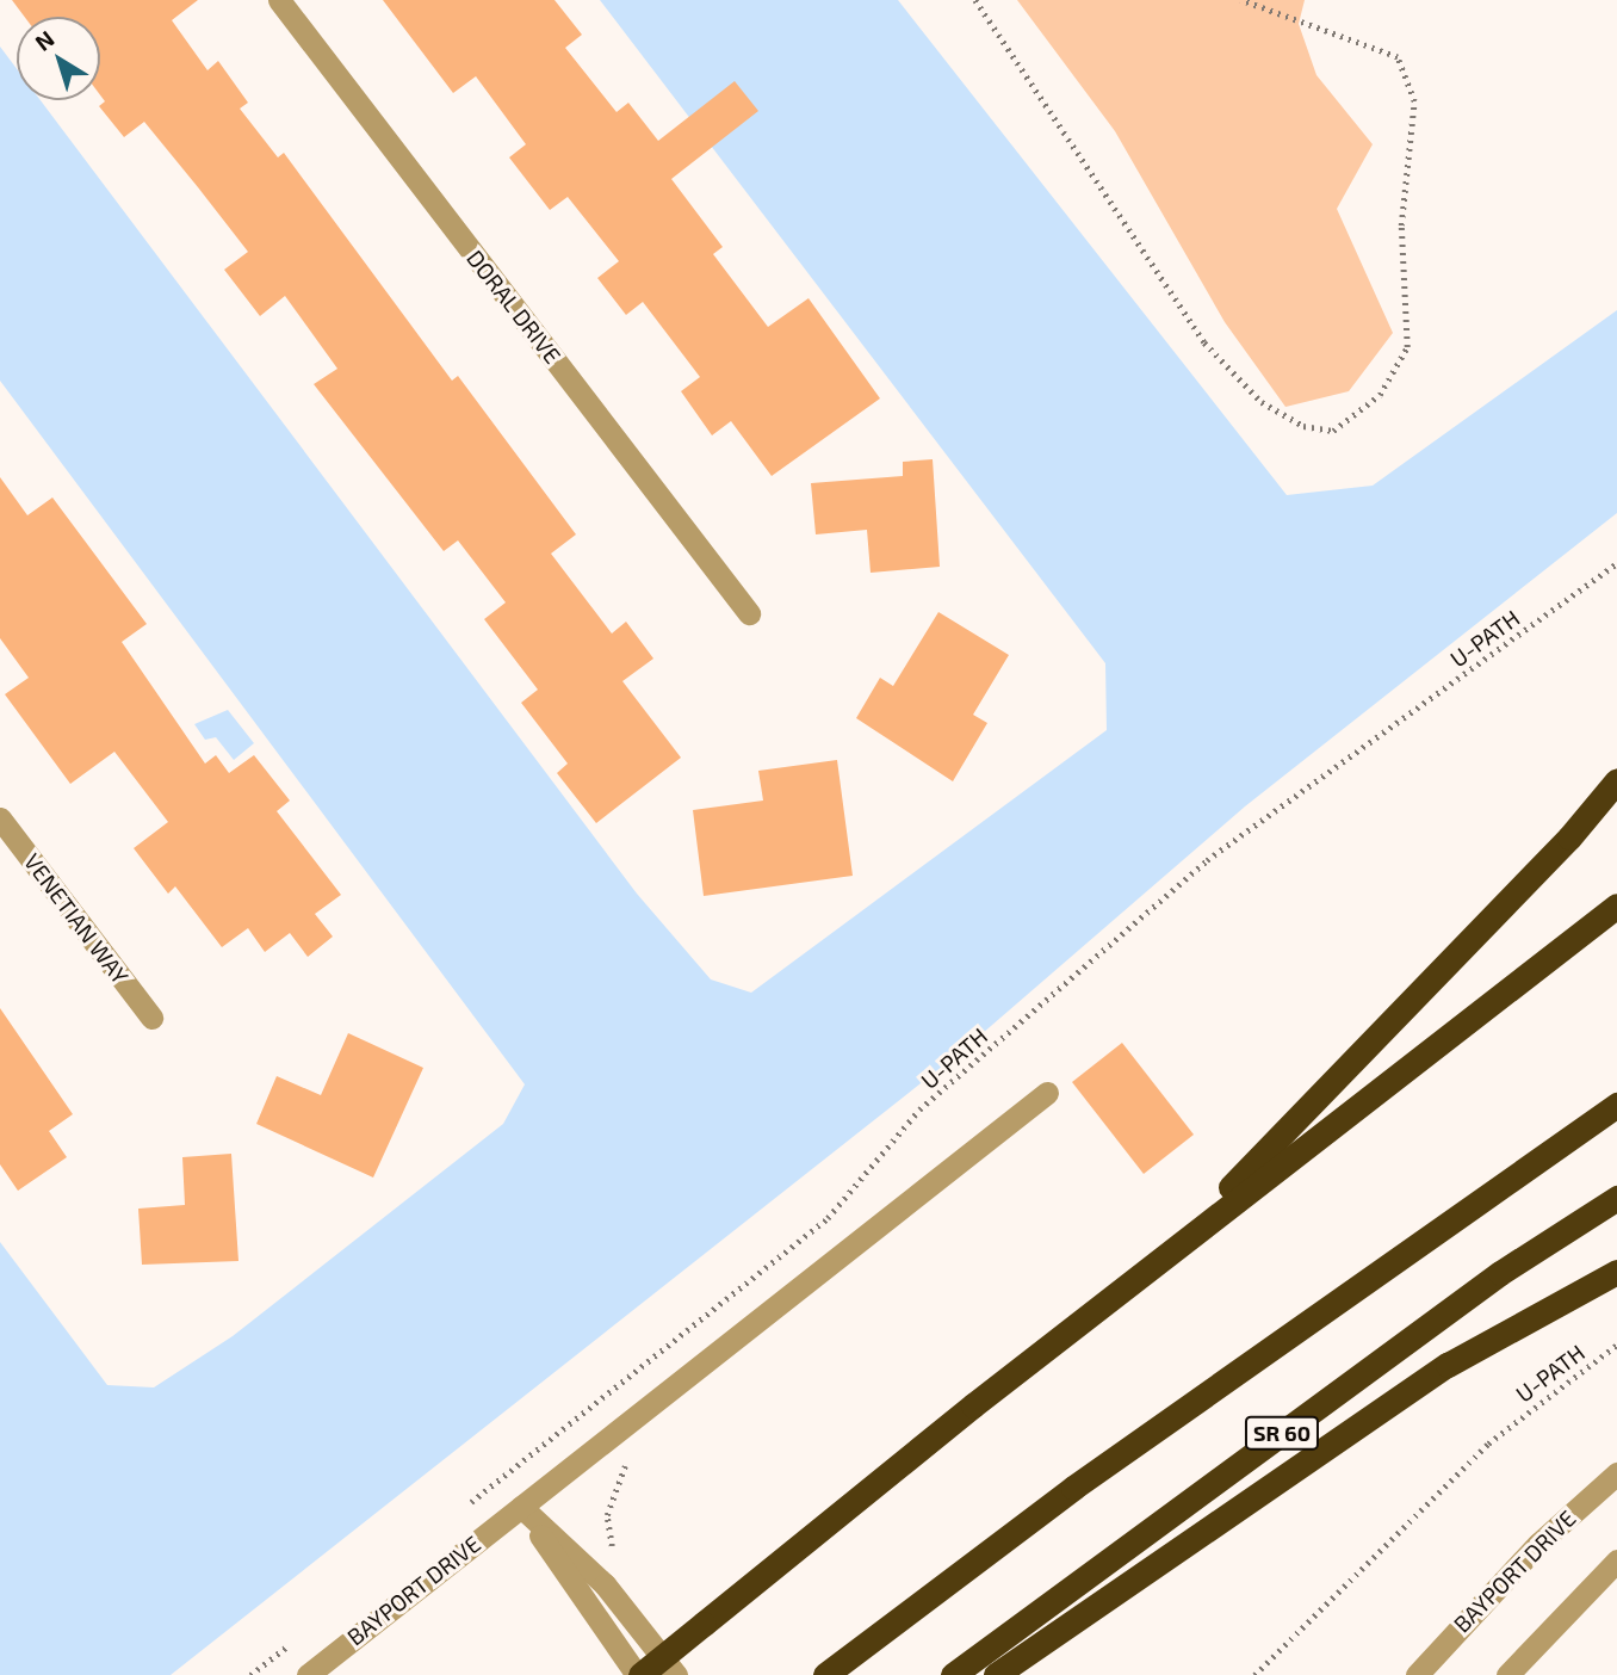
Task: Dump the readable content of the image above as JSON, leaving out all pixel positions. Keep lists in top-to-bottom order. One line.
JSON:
{"streets":{"highway":["SR 60"],"street":["DORAL DRIVE","VENETIAN WAY","BAYPORT DRIVE"],"path":["U-PATH"]},"crossings":[["U-PATH","BAYPORT DRIVE"]],"north":"top left"}
